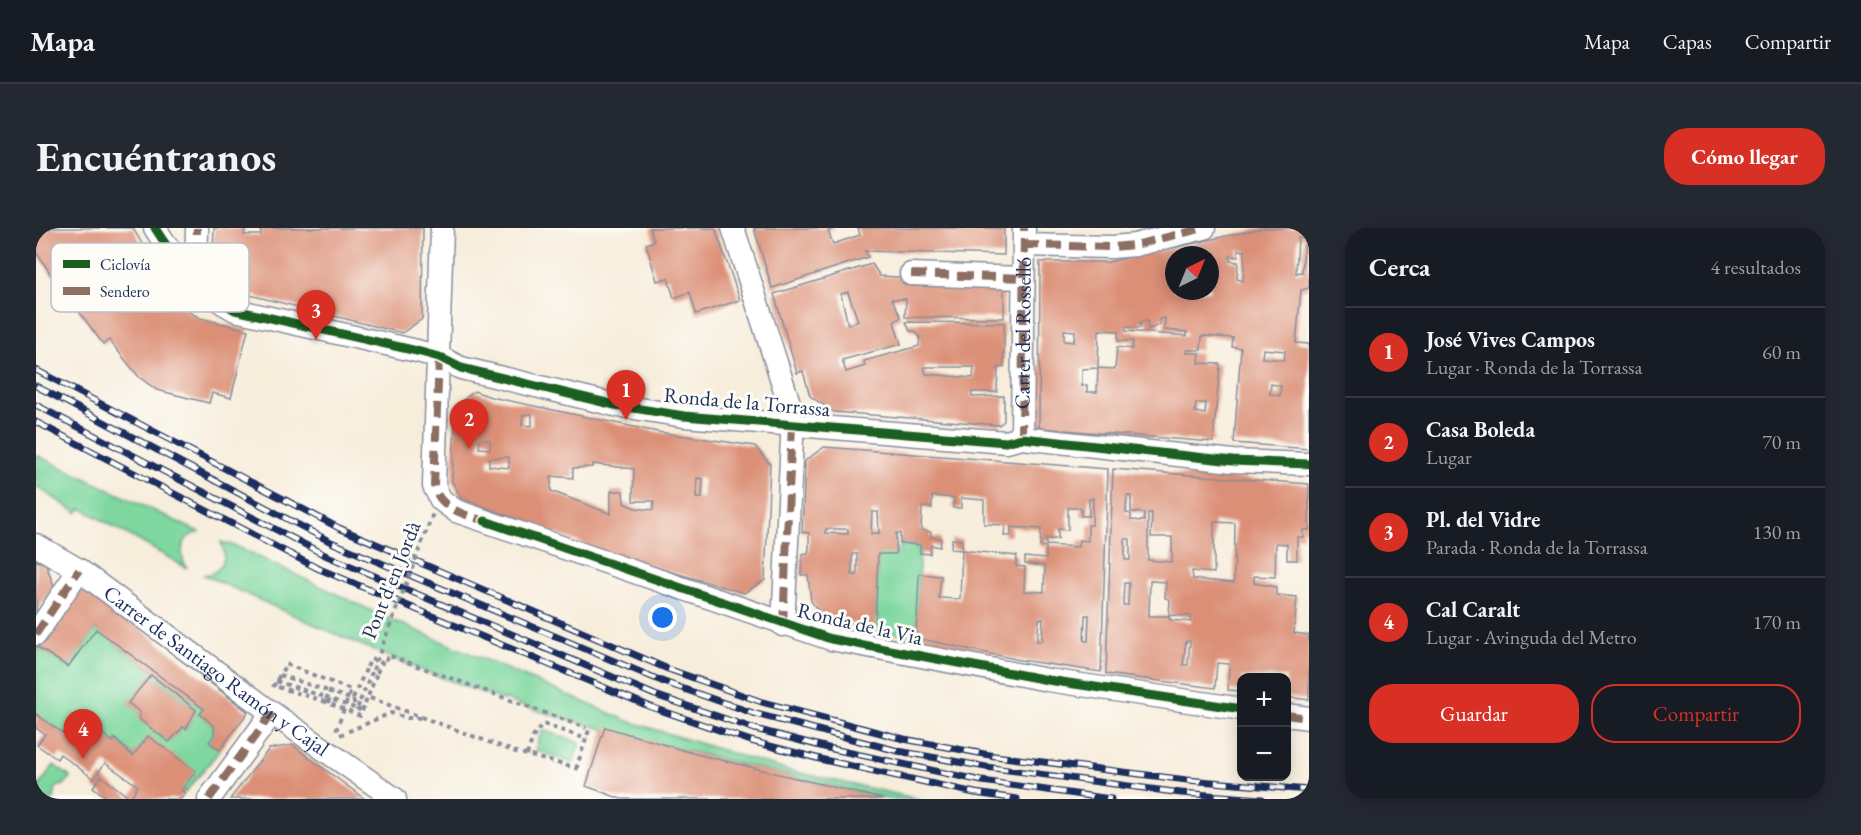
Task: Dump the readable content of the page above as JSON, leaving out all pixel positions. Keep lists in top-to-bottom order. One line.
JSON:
{"streets":{"street":["Carrer del Rosselló","Ronda de la Torrassa","Ronda de la Via","Carrer de Santiago Ramón y Cajal"],"path":["Pont d'en Jordà"]},"crossings":[["Carrer del Rosselló","Ronda de la Torrassa"],["Pont d'en Jordà","Ronda de la Via"]],"legend":["Ciclovía","Sendero"],"north":"top right","page":{"header":"Mapa","nav":["Mapa","Capas","Compartir"],"buttons":["Cómo llegar",["Guardar","Compartir"]],"title":"Encuéntranos","heading":["Cerca","4 resultados"],"pins":["3","1","2","4"],"list":[{"mark":"1","name":"José Vives Campos","note":"Lugar · Ronda de la Torrassa","value":"60 m"},{"mark":"2","name":"Casa Boleda","note":"Lugar","value":"70 m"},{"mark":"3","name":"Pl. del Vidre","note":"Parada · Ronda de la Torrassa","value":"130 m"},{"mark":"4","name":"Cal Caralt","note":"Lugar · Avinguda del Metro","value":"170 m"}],"map_buttons":["+","−"]}}
